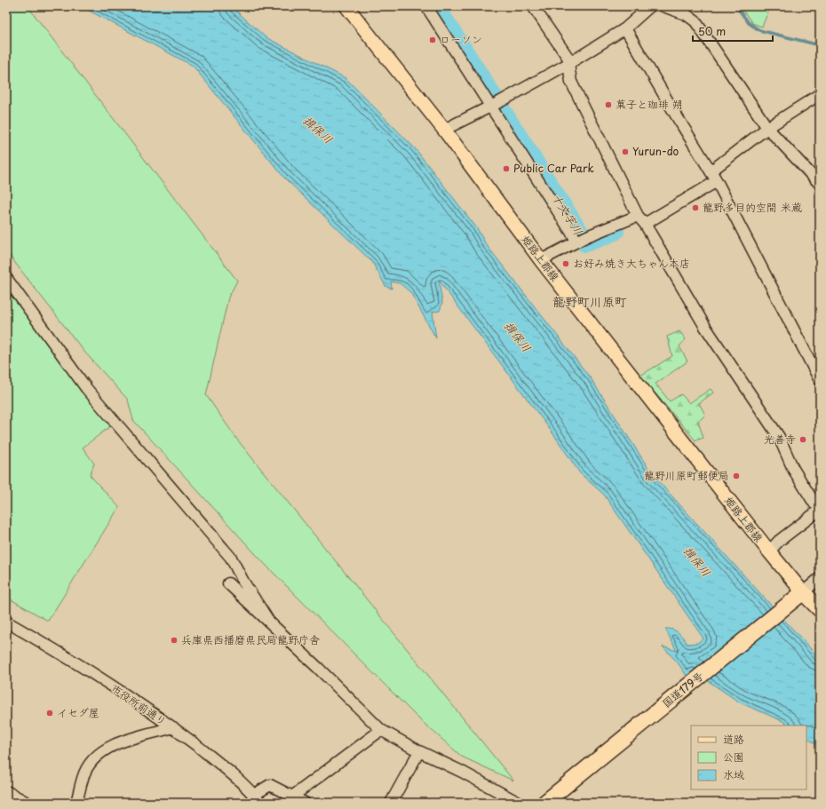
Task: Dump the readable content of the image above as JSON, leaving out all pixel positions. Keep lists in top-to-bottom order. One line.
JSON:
{"streets":{"highway":["国道179号"],"main road":["姫路上郡線"],"street":["市役所前通り"]},"crossings":[["姫路上郡線","国道179号"]],"districts":["龍野町川原町"],"water":["揖保川","十文字川"],"places":["ローソン","菓子と珈琲 朔","Yurun-do","Public Car Park","龍野多目的空間 米蔵","お好み焼き大ちゃん本店","光善寺","龍野川原町郵便局","兵庫県西播磨県民局龍野庁舎","イセダ屋"],"legend":["道路","公園","水域"],"scale_bar":"50 m"}
